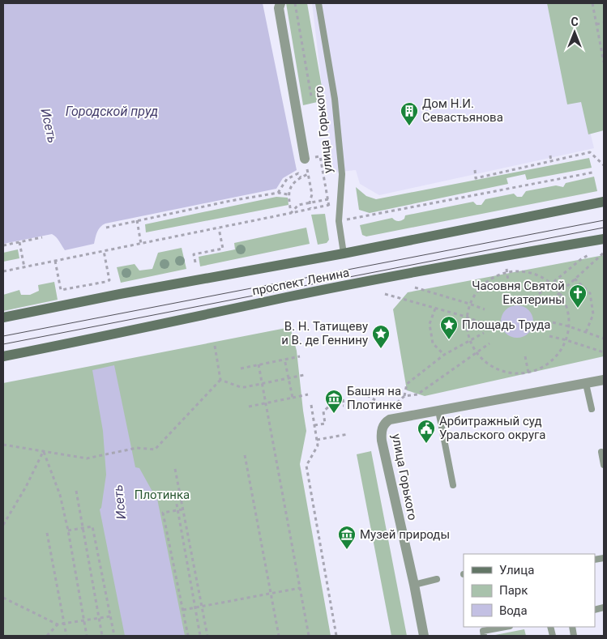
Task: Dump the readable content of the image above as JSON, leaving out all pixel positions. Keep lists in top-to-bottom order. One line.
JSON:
{"streets":{"main road":["проспект Ленина"],"street":["улица Горького"]},"crossings":[["улица Горького","проспект Ленина"]],"water":["Городской пруд","Исеть"],"parks":["Плотинка"],"places":{"building":["Дом Н.И. Севастьянова"],"church":["Часовня Святой Екатерины"],"place":["Площадь Труда","В. Н. Татищеву и В. де Геннину"],"museum":["Башня на Плотинке","Музей природы"],"public building":["Арбитражный суд Уральского округа"]},"legend":["Улица","Парк","Вода"],"north":"top"}
